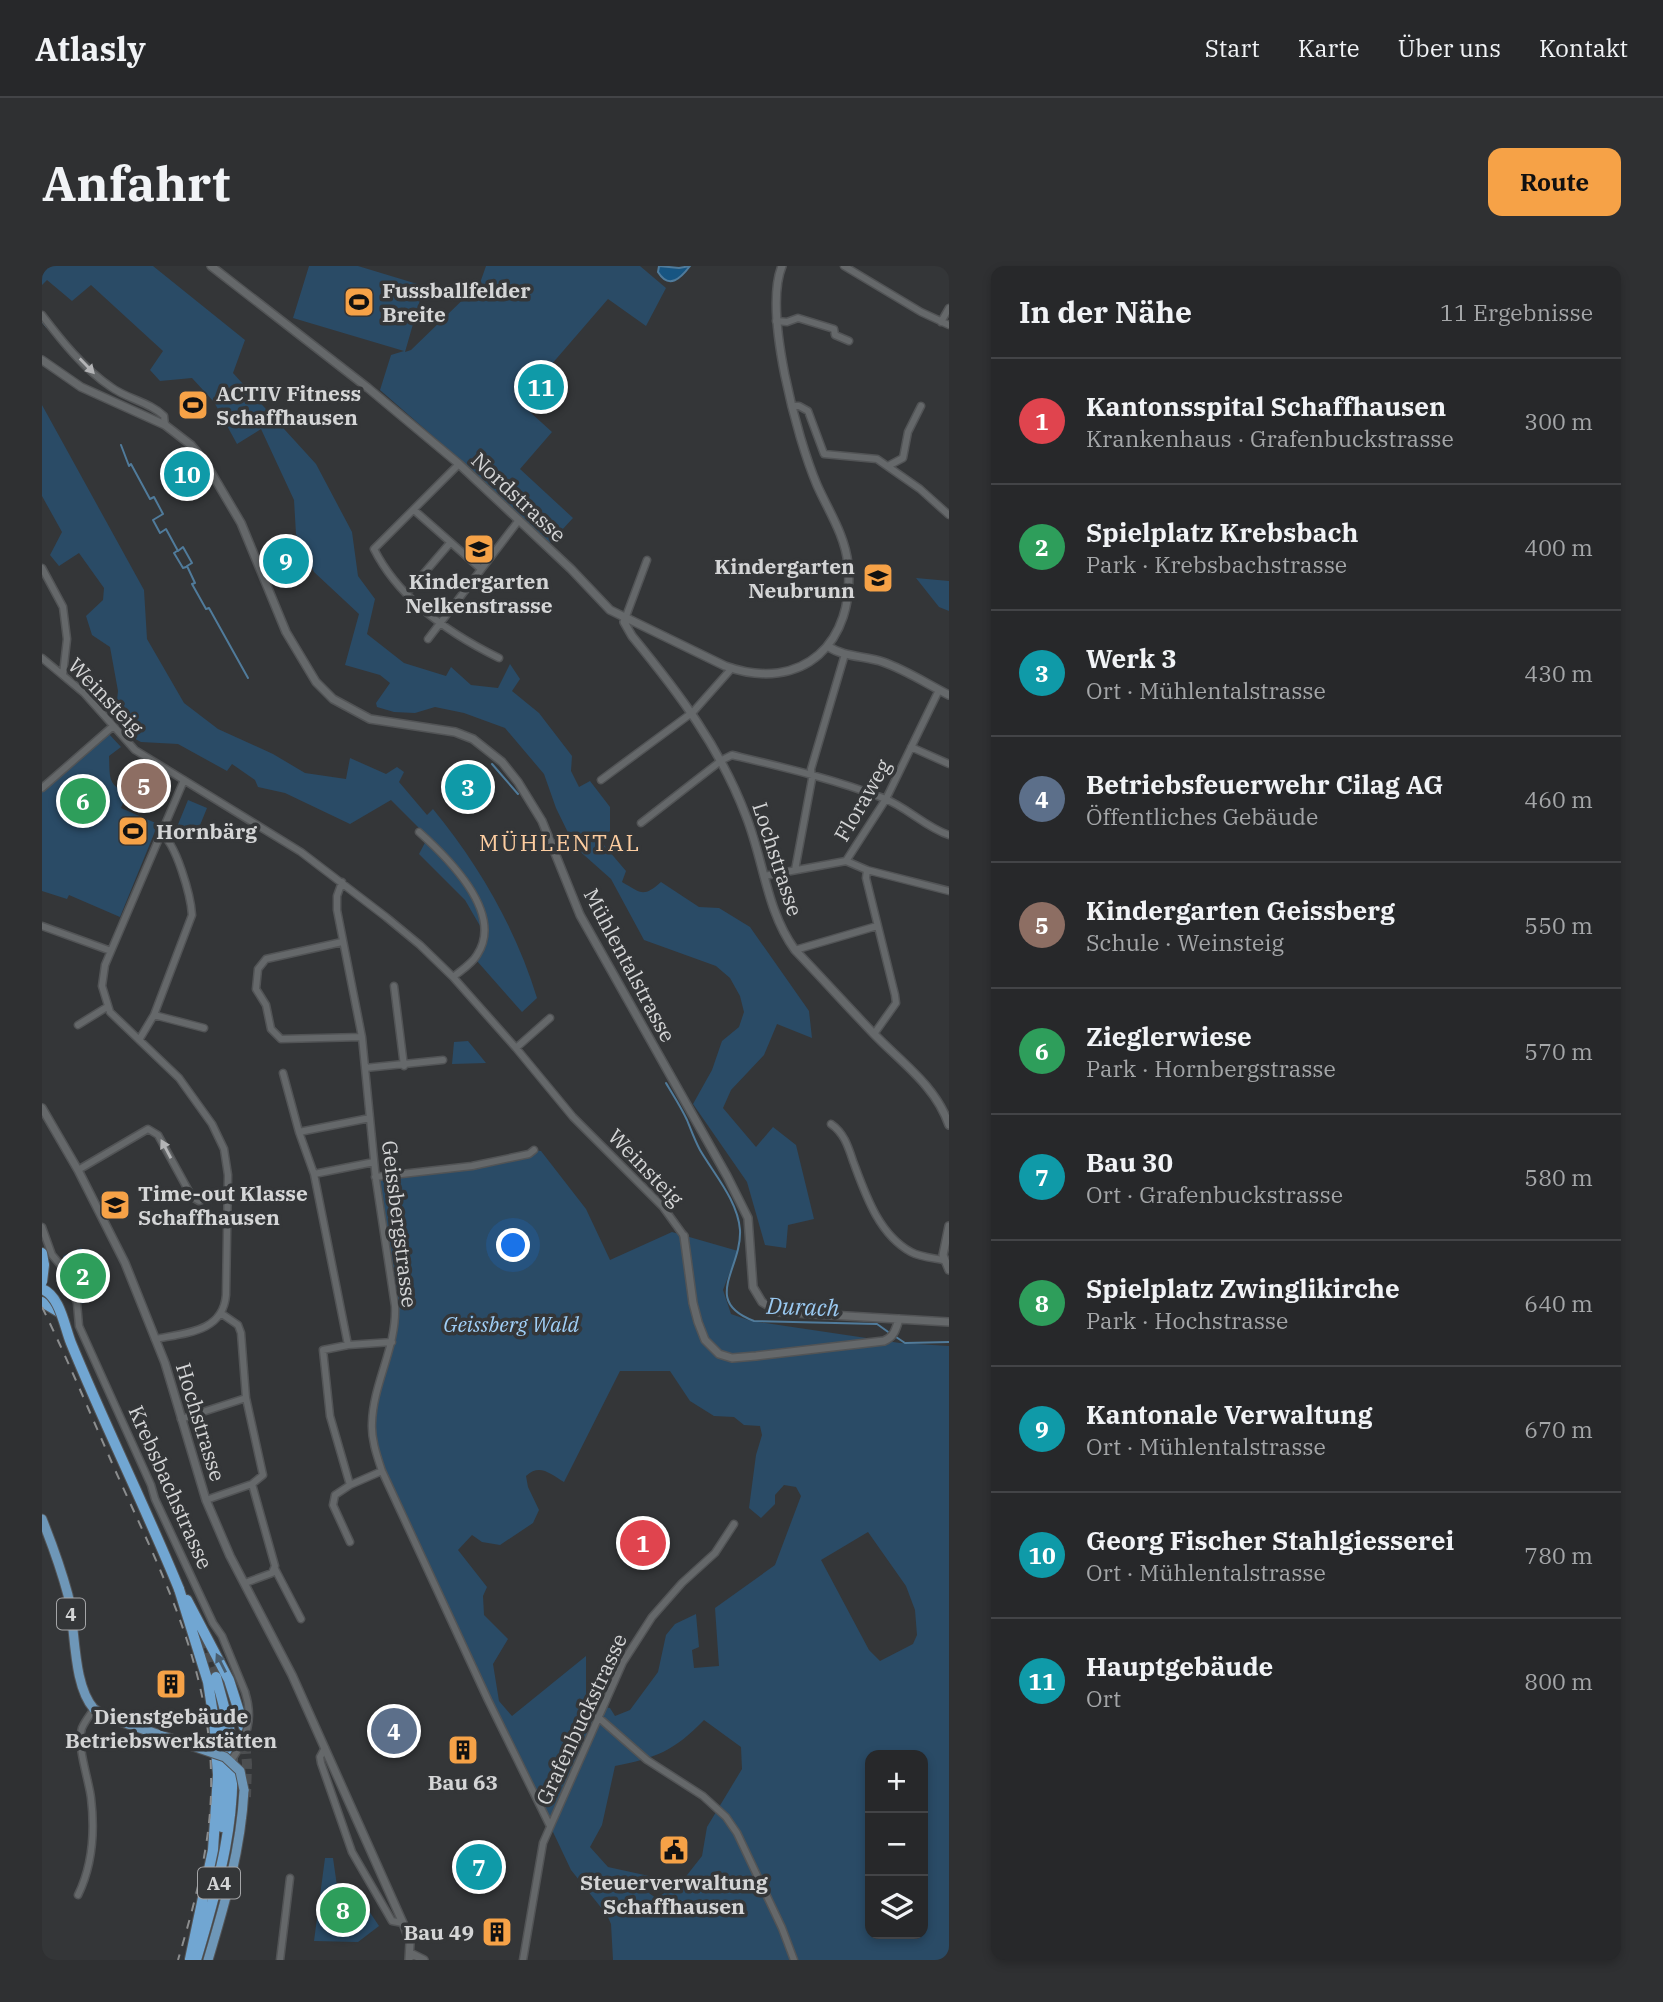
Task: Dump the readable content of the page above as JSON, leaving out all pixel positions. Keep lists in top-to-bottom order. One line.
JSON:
{"streets":{"highway":["A4"],"main road":["4"],"street":["Nordstrasse","Weinsteig","Floraweg","Lochstrasse","Mühlentalstrasse","Geissbergstrasse","Hochstrasse","Krebsbachstrasse","Grafenbuckstrasse"]},"crossings":[["Nordstrasse","Lochstrasse"],["Weinsteig","Mühlentalstrasse"],["Weinsteig","Geissbergstrasse"],["Floraweg","Lochstrasse"],["Geissbergstrasse","Grafenbuckstrasse"]],"districts":["MÜHLENTAL"],"water":["Durach"],"parks":["Geissberg Wald"],"places":{"sports":["Fussballfelder Breite","ACTIV Fitness Schaffhausen","Hornbärg"],"school or university":["Kindergarten Nelkenstrasse","Kindergarten Neubrunn","Time-out Klasse Schaffhausen"],"building":["Dienstgebäude Betriebswerkstätten","Bau 63","Bau 49"],"public building":["Steuerverwaltung Schaffhausen"]},"page":{"header":"Atlasly","nav":["Start","Karte","Über uns","Kontakt"],"buttons":"Route","title":"Anfahrt","heading":["In der Nähe","11 Ergebnisse"],"list":[{"mark":"1","name":"Kantonsspital Schaffhausen","note":"Krankenhaus · Grafenbuckstrasse","value":"300 m"},{"mark":"2","name":"Spielplatz Krebsbach","note":"Park · Krebsbachstrasse","value":"400 m"},{"mark":"3","name":"Werk 3","note":"Ort · Mühlentalstrasse","value":"430 m"},{"mark":"4","name":"Betriebsfeuerwehr Cilag AG","note":"Öffentliches Gebäude","value":"460 m"},{"mark":"5","name":"Kindergarten Geissberg","note":"Schule · Weinsteig","value":"550 m"},{"mark":"6","name":"Zieglerwiese","note":"Park · Hornbergstrasse","value":"570 m"},{"mark":"7","name":"Bau 30","note":"Ort · Grafenbuckstrasse","value":"580 m"},{"mark":"8","name":"Spielplatz Zwinglikirche","note":"Park · Hochstrasse","value":"640 m"},{"mark":"9","name":"Kantonale Verwaltung","note":"Ort · Mühlentalstrasse","value":"670 m"},{"mark":"10","name":"Georg Fischer Stahlgiesserei","note":"Ort · Mühlentalstrasse","value":"780 m"},{"mark":"11","name":"Hauptgebäude","note":"Ort","value":"800 m"}],"pins":["11","10","9","5","3","6","2","1","4","7","8"],"map_buttons":["+","−"]}}
